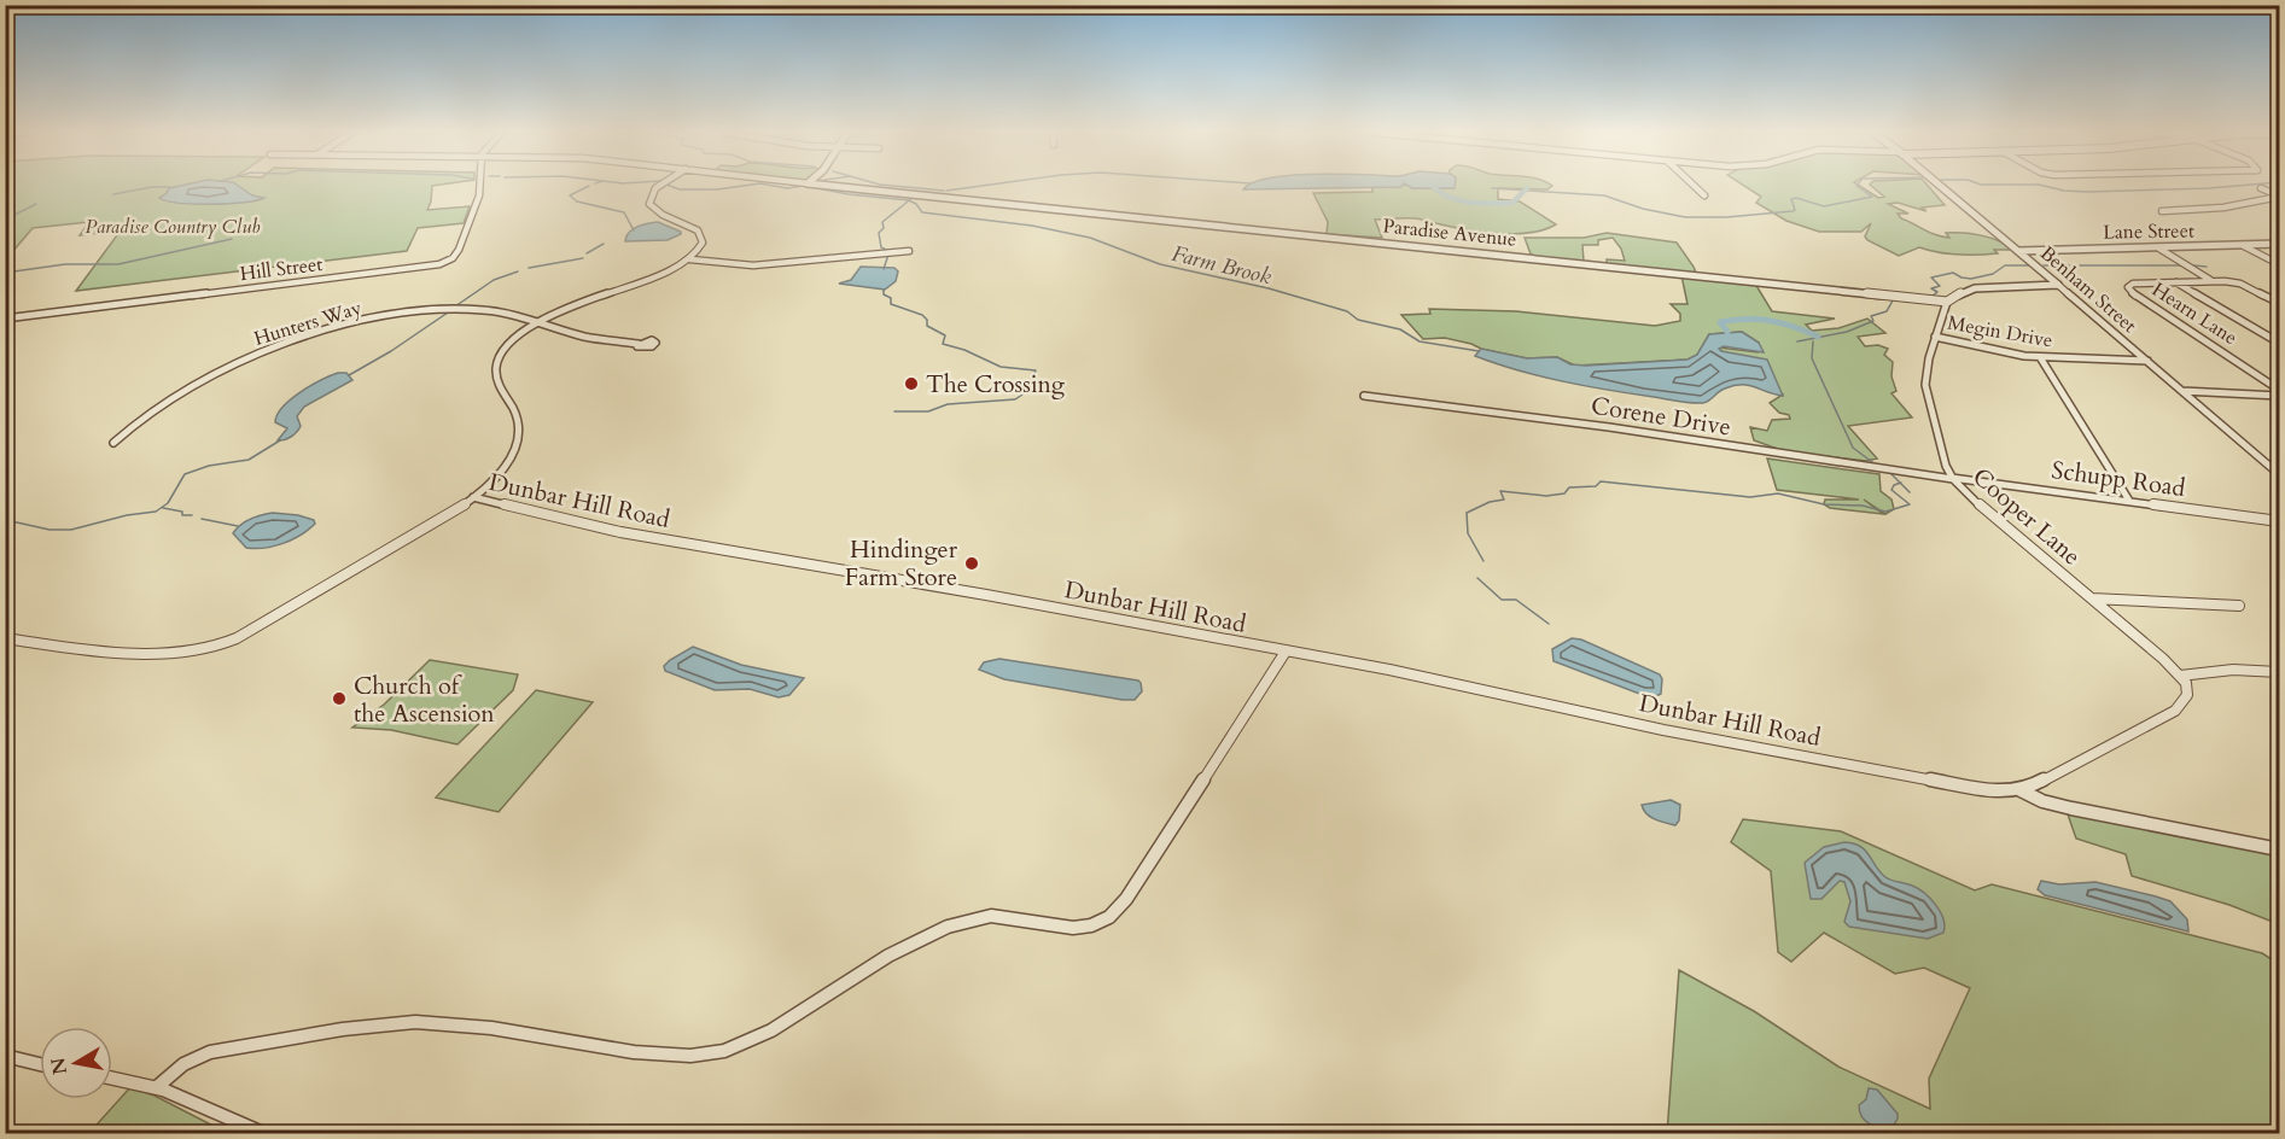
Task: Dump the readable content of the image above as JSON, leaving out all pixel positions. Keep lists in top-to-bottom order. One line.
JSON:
{"streets":{"street":["Lane Street","Paradise Avenue","Hill Street","Benham Street","Hearn Lane","Hunters Way","Megin Drive","Corene Drive","Schupp Road","Dunbar Hill Road","Cooper Lane"]},"crossings":[["Lane Street","Benham Street"],["Paradise Avenue","Benham Street"],["Paradise Avenue","Cooper Lane"],["Benham Street","Megin Drive"],["Megin Drive","Cooper Lane"],["Corene Drive","Schupp Road"],["Corene Drive","Cooper Lane"],["Schupp Road","Cooper Lane"],["Dunbar Hill Road","Cooper Lane"]],"water":["Farm Brook"],"parks":["Paradise Country Club"],"places":["The Crossing","Hindinger Farm Store","Church of the Ascension"],"north":"left"}
